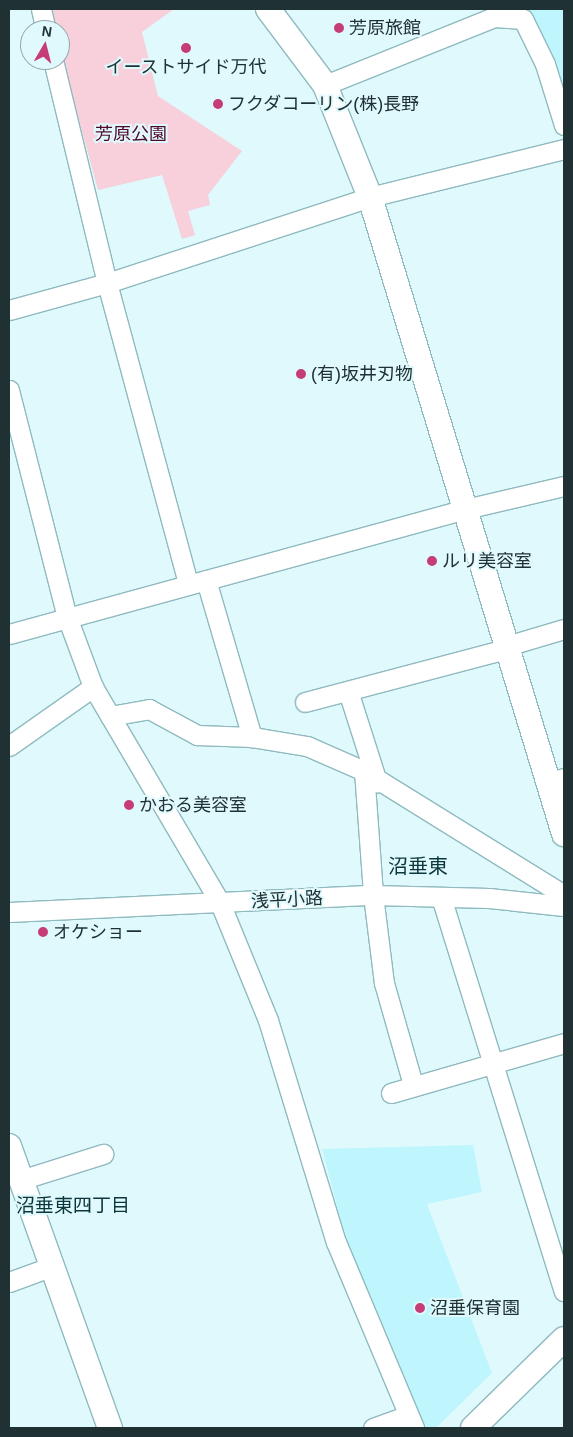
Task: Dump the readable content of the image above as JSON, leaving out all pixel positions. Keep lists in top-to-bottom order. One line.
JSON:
{"streets":{"street":["浅平小路"]},"districts":["沼垂東","沼垂東四丁目"],"parks":["芳原公園"],"places":["芳原旅館","イーストサイド万代","フクダコーリン(株)長野","(有)坂井刃物","ルリ美容室","かおる美容室","オケショー","沼垂保育園"],"north":"top"}
